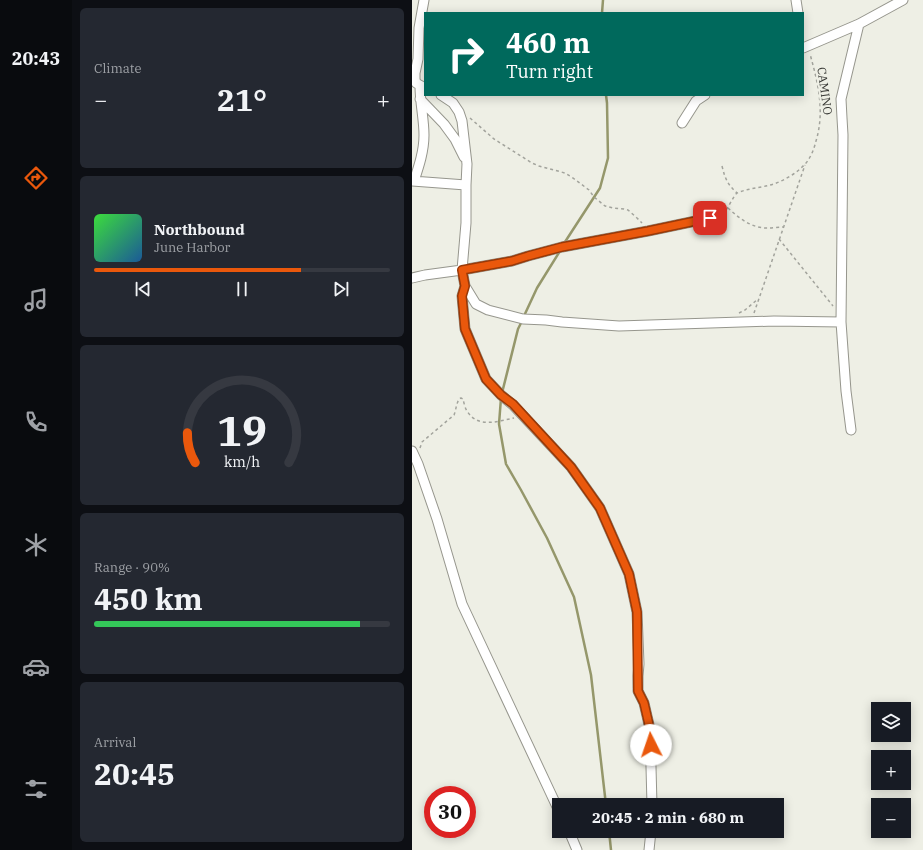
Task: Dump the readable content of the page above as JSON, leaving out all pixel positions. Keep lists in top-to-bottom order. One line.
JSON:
{"streets":{"path":["CAMINO"]},"page":{"tabs":"20:43","tile":["Climate",["Range · 90%","450 km"],["Arrival","20:45"]],"turn":["460 m","Turn right"],"heat":["−","21°","+"],"song":["Northbound","June Harbor"],"map_buttons":["+","−"],"limit":"30","trip":"20:45 · 2 min · 680 m","gauge":["19","km/h"]}}
